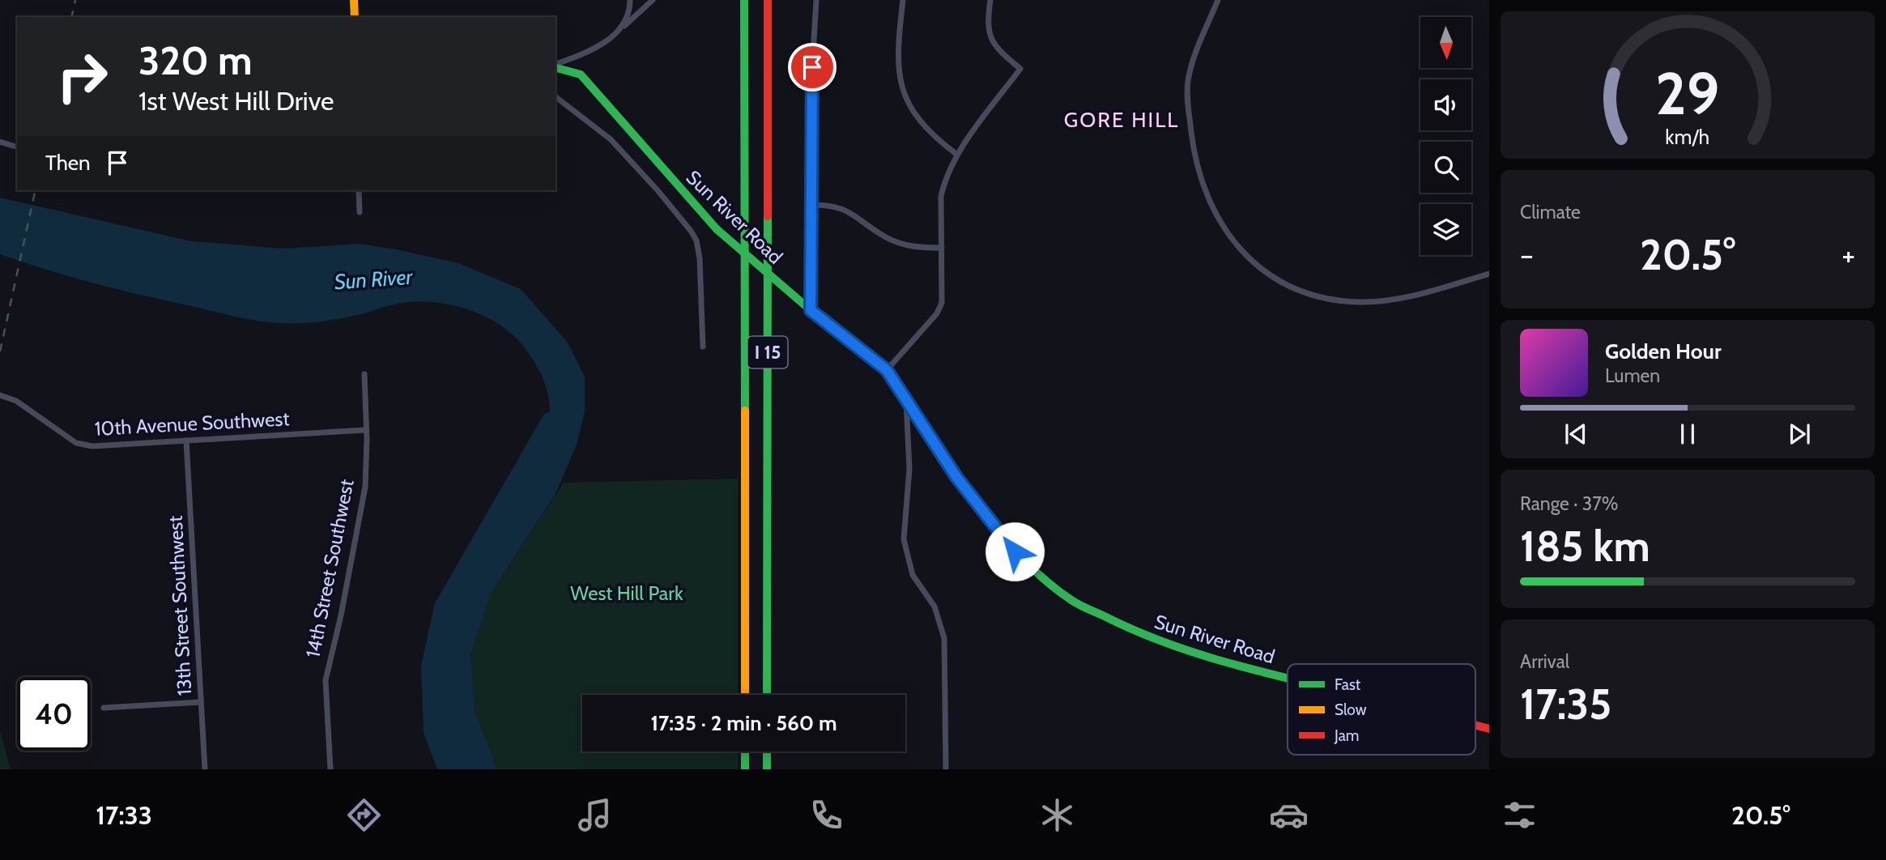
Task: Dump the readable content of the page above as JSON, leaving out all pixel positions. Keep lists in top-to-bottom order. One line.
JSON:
{"streets":{"main road":["Sun River Road","I 15"],"street":["10th Avenue Southwest","14th Street Southwest","13th Street Southwest"]},"crossings":[["10th Avenue Southwest","14th Street Southwest"],["10th Avenue Southwest","13th Street Southwest"]],"districts":["GORE HILL"],"water":["Sun River"],"parks":["West Hill Park"],"legend":["Fast","Slow","Jam"],"north":"bottom","page":{"turn":["320 m","1st West Hill Drive"],"then":"Then","tile":["Climate",["Range · 37%","185 km"],["Arrival","17:35"]],"heat":["−","20.5°","+"],"song":["Golden Hour","Lumen"],"limit":"40","trip":"17:35 · 2 min · 560 m","tabs":["17:33","20.5°"],"gauge":["29","km/h"]}}
